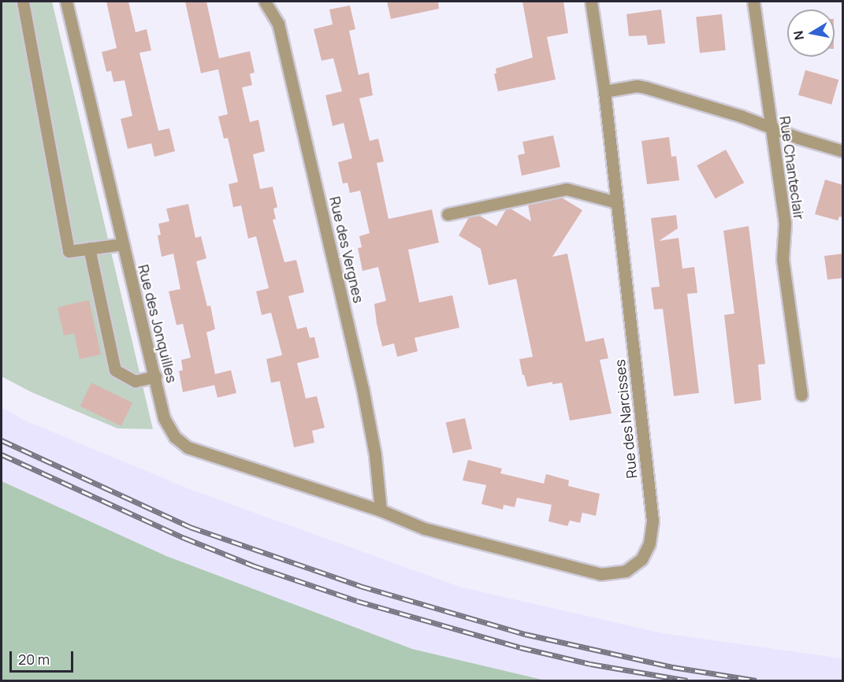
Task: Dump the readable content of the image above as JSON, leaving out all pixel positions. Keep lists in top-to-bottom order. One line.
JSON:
{"streets":{"street":["Rue Chanteclair","Rue des Vergnes","Rue des Jonquilles","Rue des Narcisses"]},"crossings":[["Rue des Vergnes","Rue des Jonquilles"],["Rue des Vergnes","Rue des Narcisses"],["Rue des Jonquilles","Rue des Narcisses"]],"scale_bar":"20 m","north":"left"}
